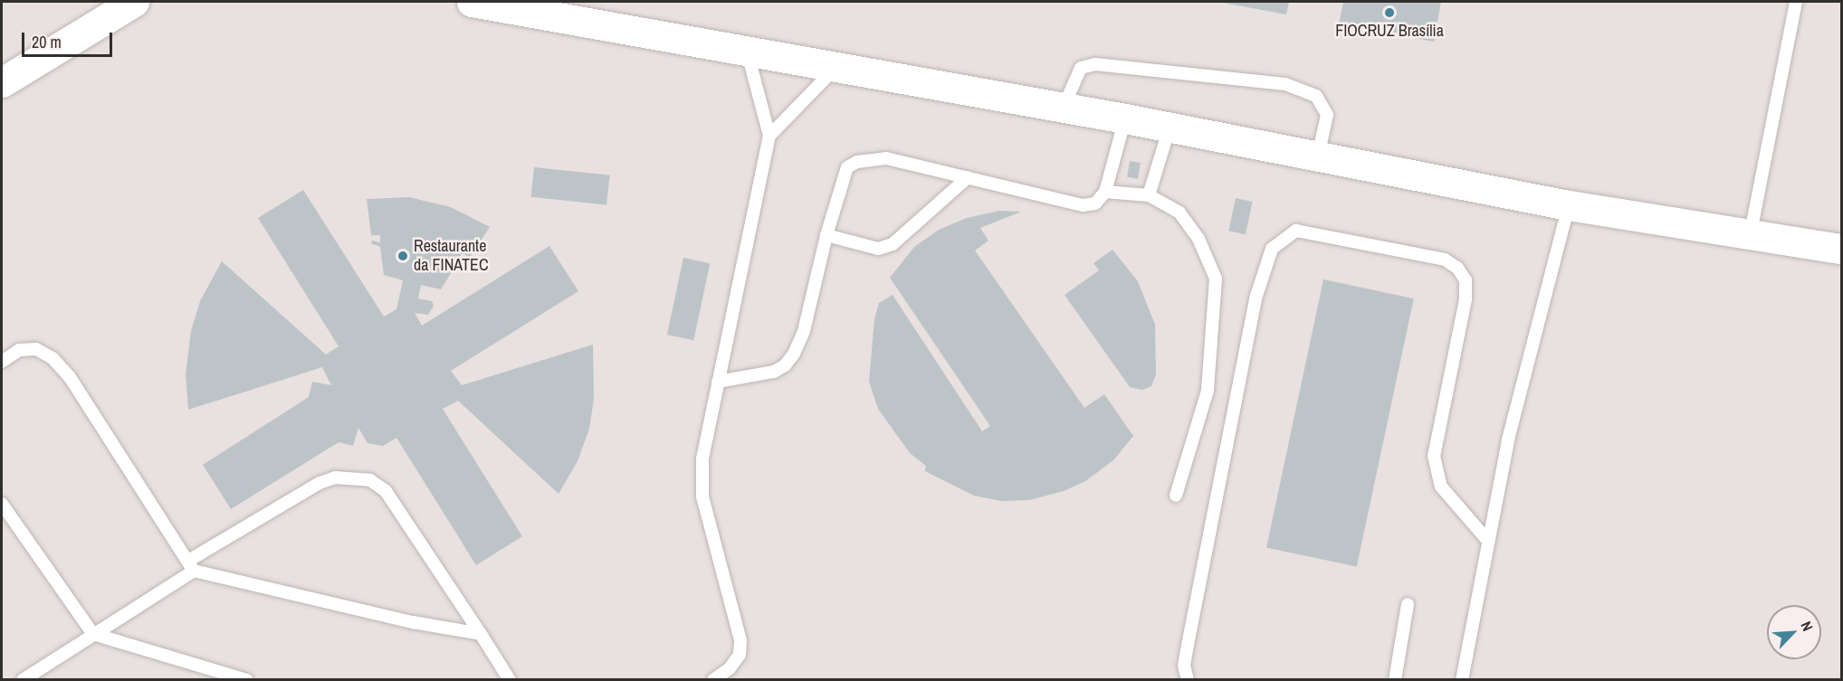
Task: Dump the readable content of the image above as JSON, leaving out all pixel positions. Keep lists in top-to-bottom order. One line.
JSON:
{"places":["FIOCRUZ Brasília","Restaurante da FINATEC"],"scale_bar":"20 m","north":"top right"}
